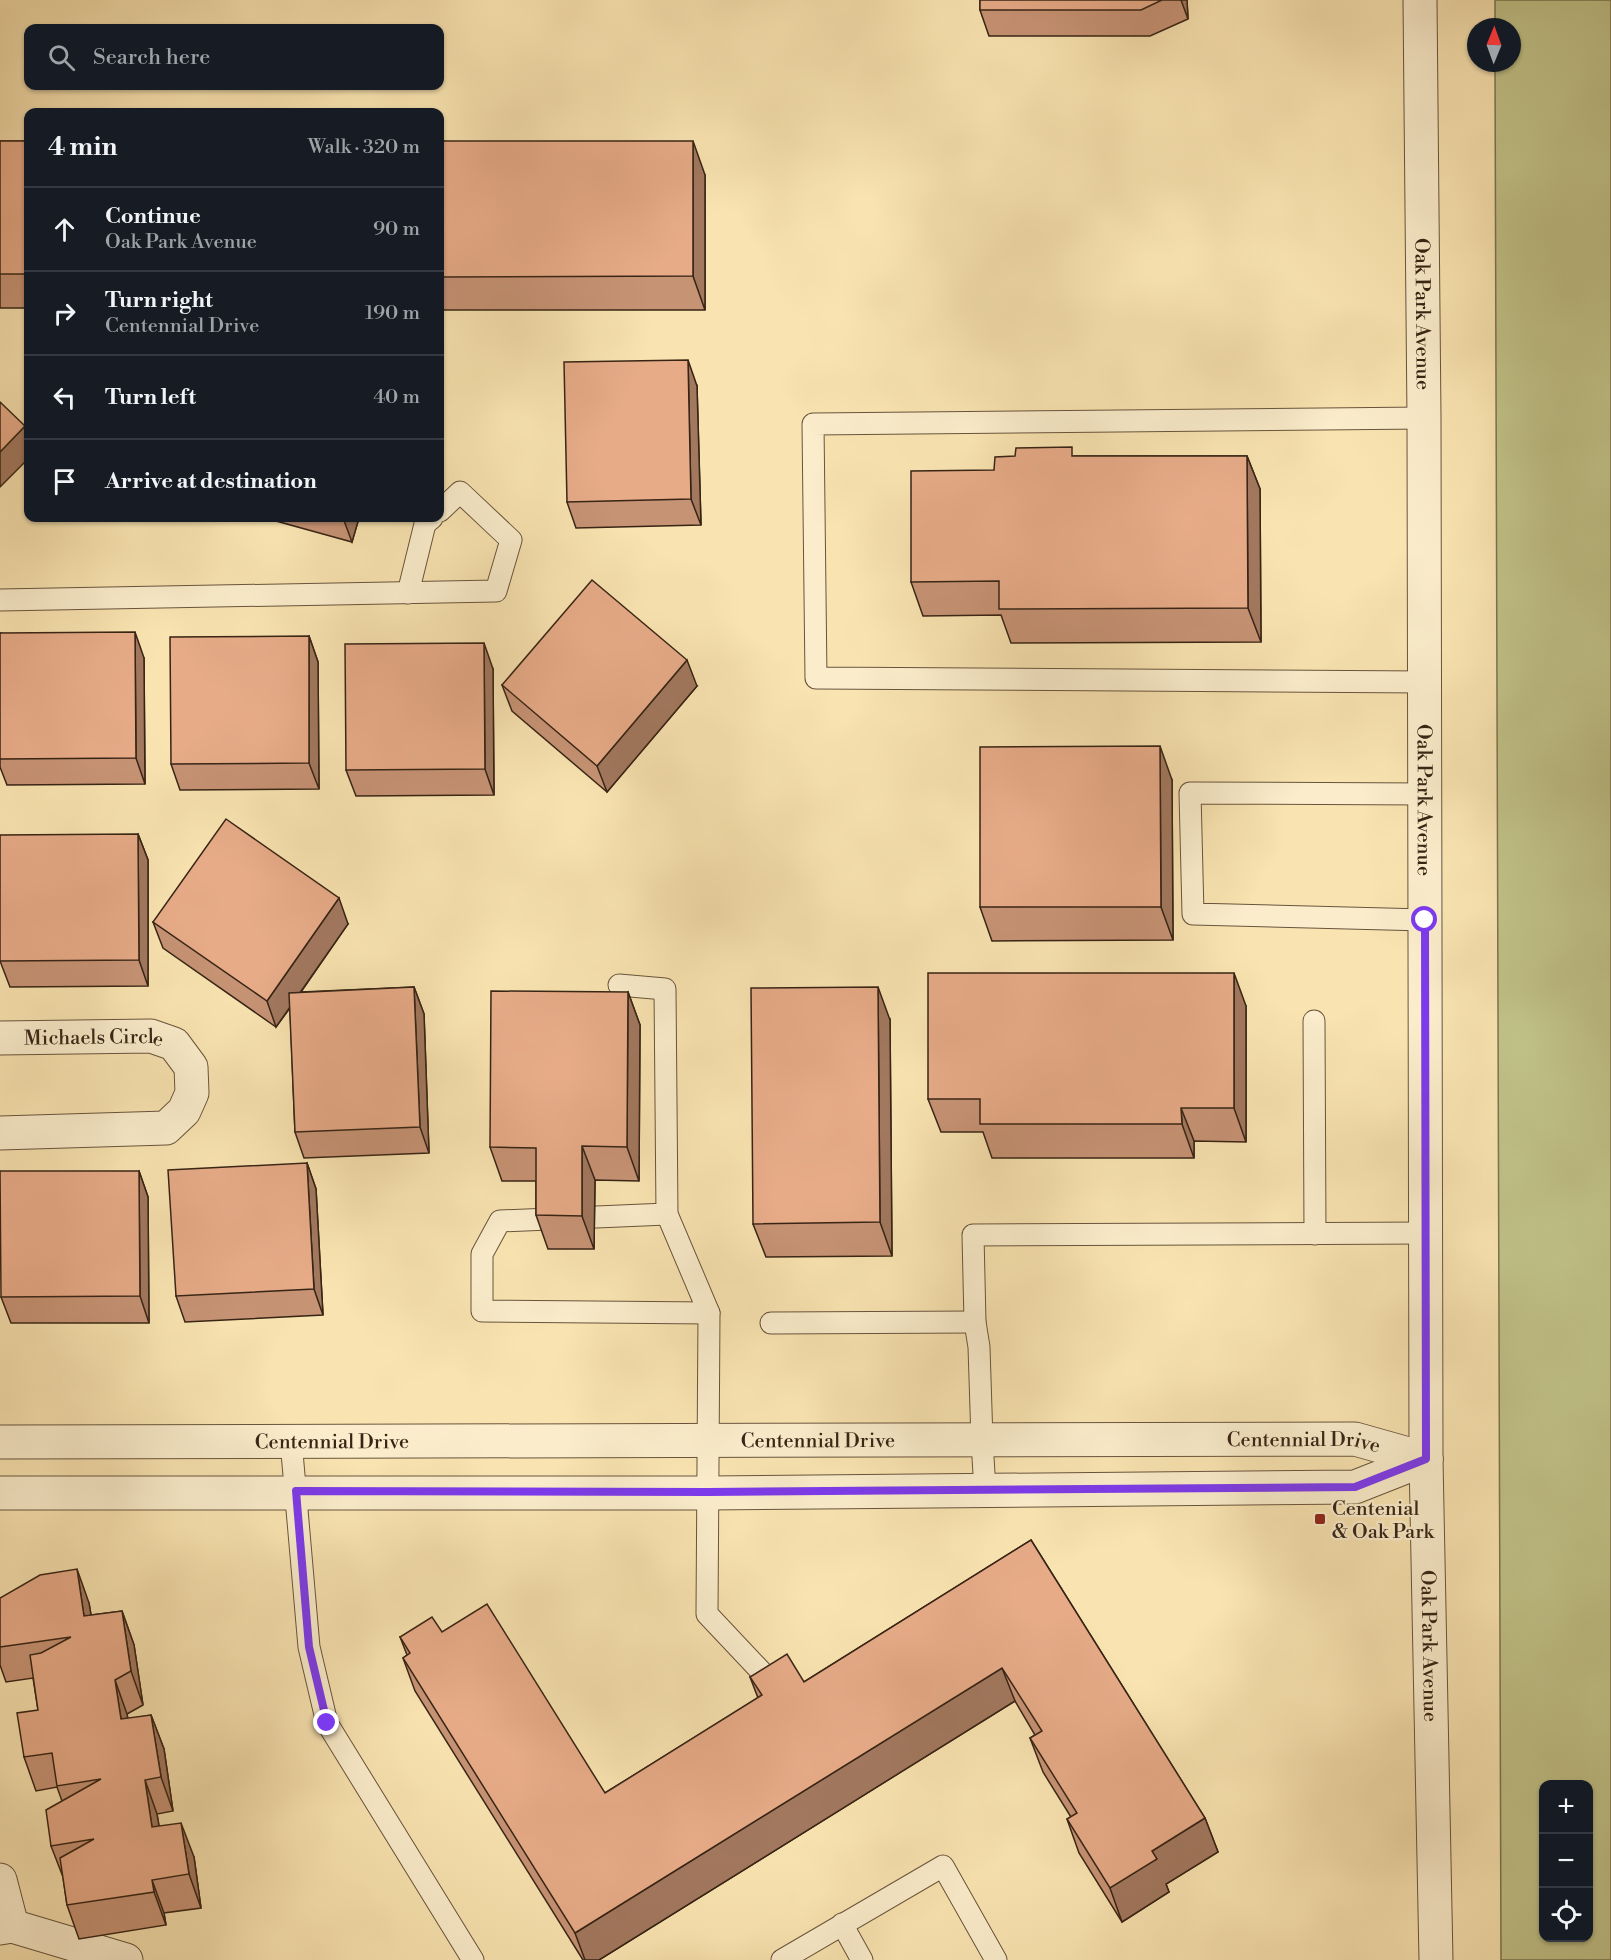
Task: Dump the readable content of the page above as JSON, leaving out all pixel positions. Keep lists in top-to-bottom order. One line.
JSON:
{"streets":{"street":["Oak Park Avenue","Michaels Circle","Centennial Drive"]},"crossings":[["Oak Park Avenue","Centennial Drive"]],"places":{"transit":["Centenial & Oak Park"]},"north":"top","page":{"search":"Search here","heading":["4 min","Walk · 320 m"],"list":[["Continue","Oak Park Avenue","90 m"],["Turn right","Centennial Drive","190 m"],["Turn left","40 m"],"Arrive at destination"],"map_buttons":["+","−"]}}
